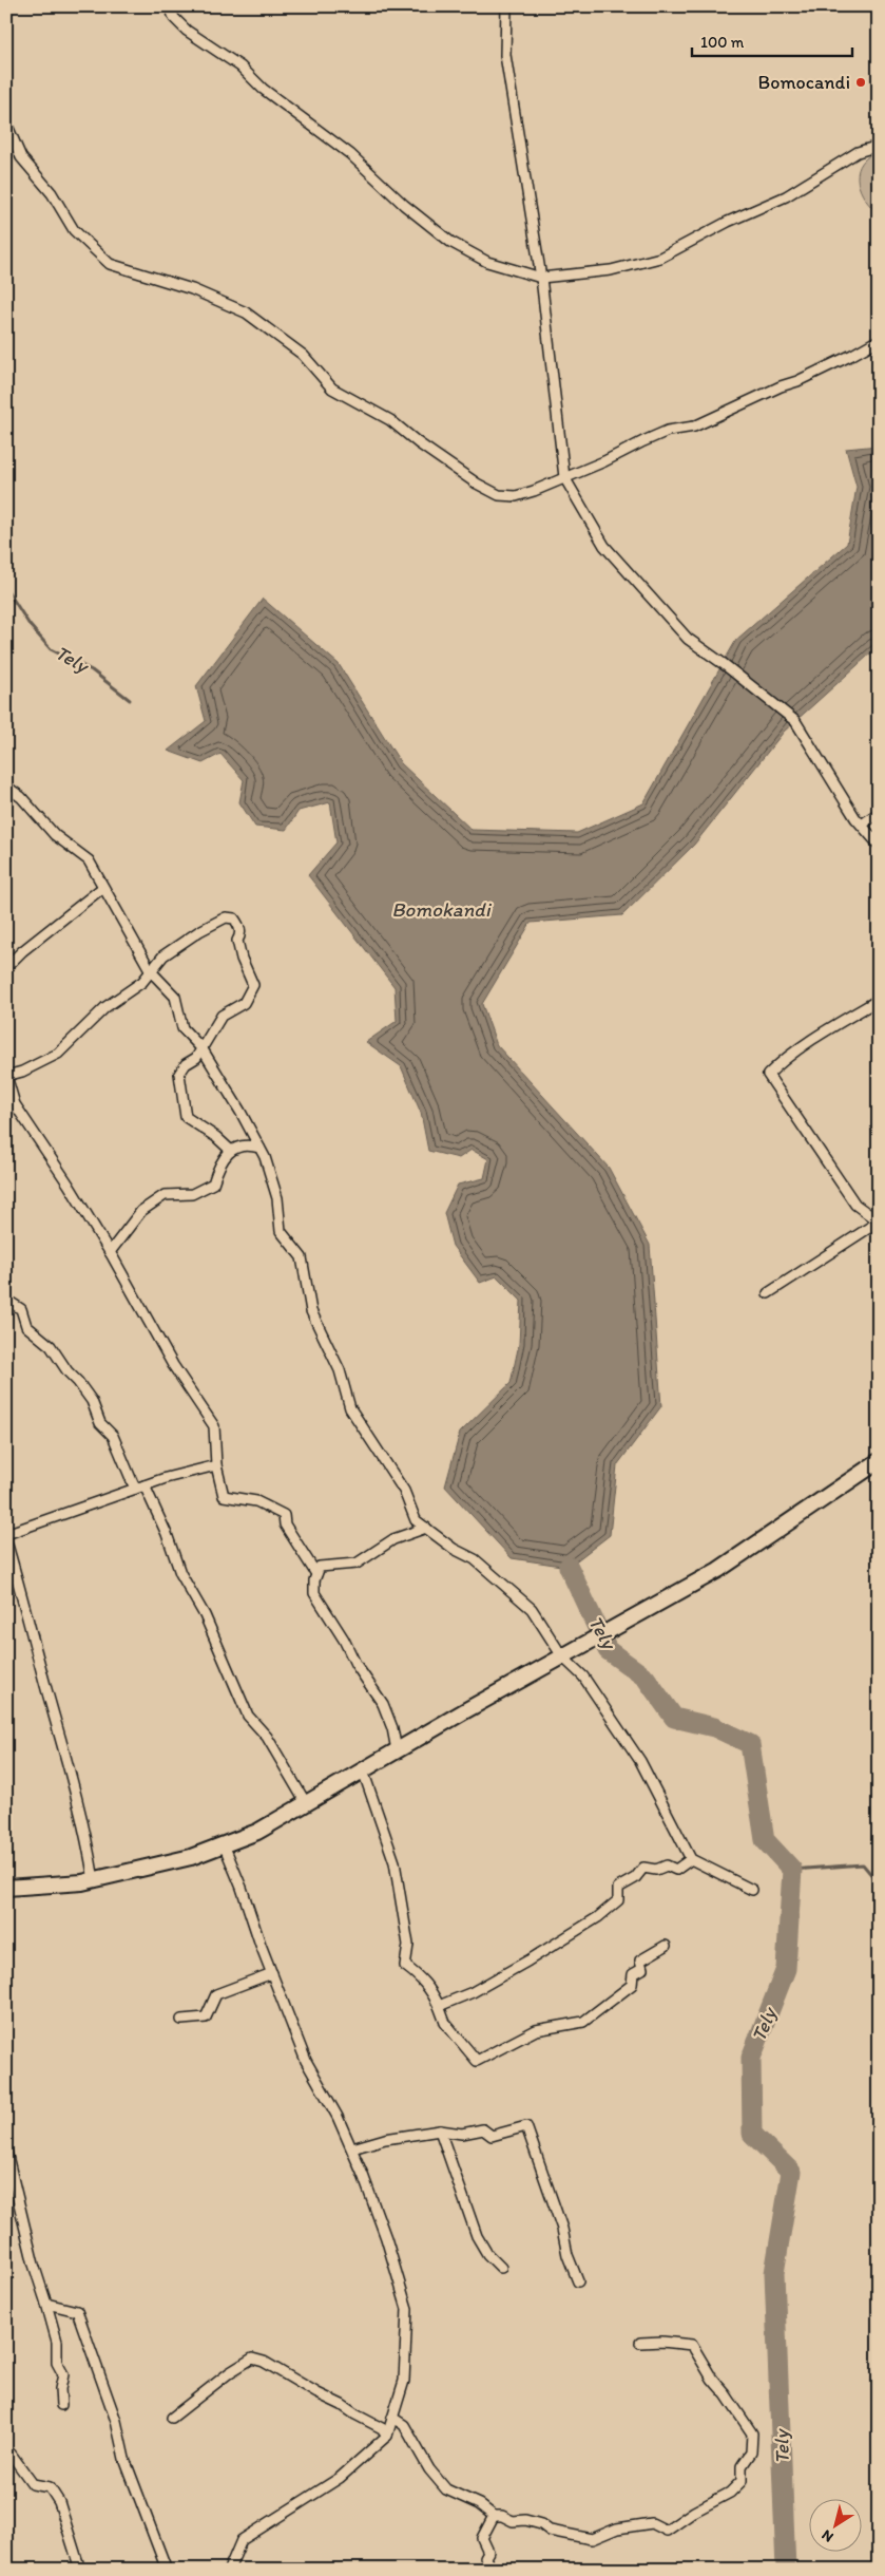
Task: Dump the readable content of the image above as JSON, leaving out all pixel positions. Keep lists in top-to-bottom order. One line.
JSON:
{"water":["Tely","Bomokandi"],"places":["Bomocandi"],"scale_bar":"100 m","north":"bottom left"}
